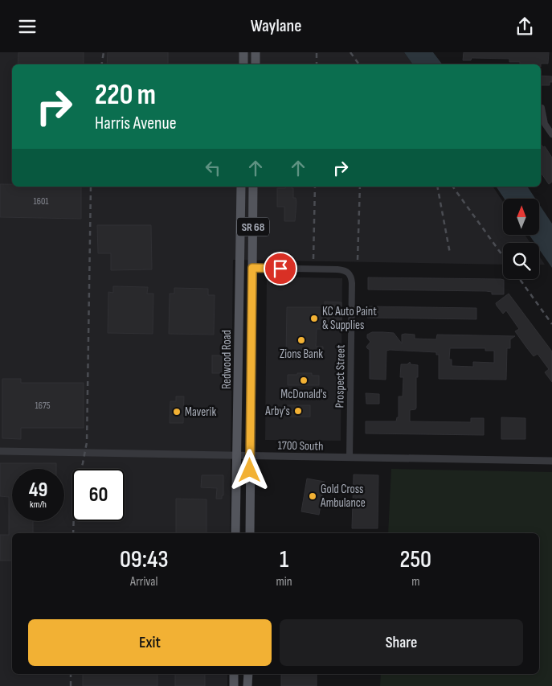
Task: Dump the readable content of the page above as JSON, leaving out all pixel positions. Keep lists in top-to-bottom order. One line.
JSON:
{"streets":{"main road":["SR 68","Redwood Road"],"street":["Prospect Street","1700 South"]},"crossings":[["Redwood Road","Prospect Street"],["Redwood Road","1700 South"],["Prospect Street","1700 South"]],"places":["KC Auto Paint & Supplies","Zions Bank","McDonald's","Arby's","Maverik","Gold Cross Ambulance"],"house_numbers":["1601","1675"],"north":"top","page":{"header":"Waylane","turn":["220 m","Harris Avenue"],"speed":"49 km/h","limit":"60","eta":["09:43","Arrival","1","min","250","m"],"buttons":["Exit","Share"]}}
